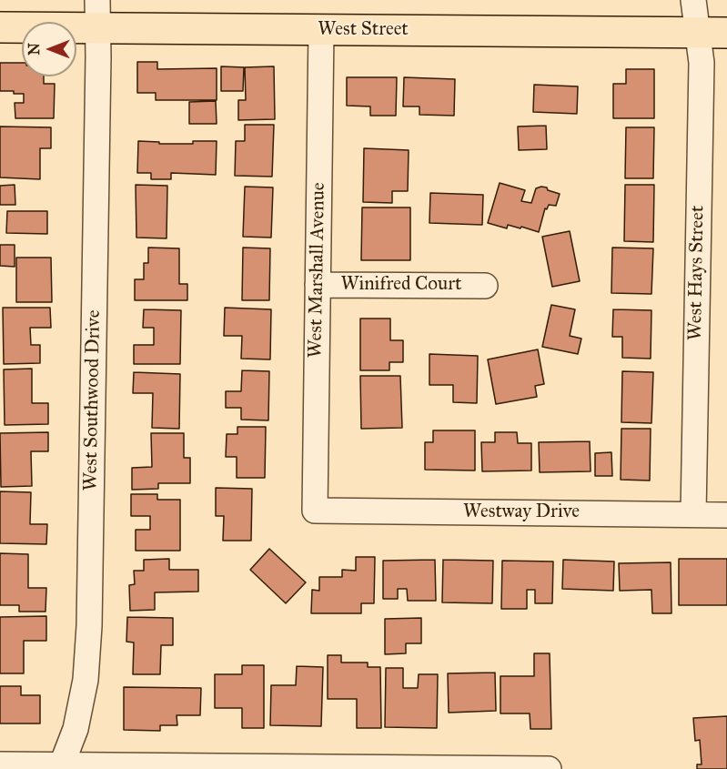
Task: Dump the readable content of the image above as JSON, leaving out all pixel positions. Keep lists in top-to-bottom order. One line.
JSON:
{"streets":{"main road":["West Street"],"street":["West Marshall Avenue","West Hays Street","Winifred Court","West Southwood Drive","Westway Drive"]},"crossings":[["West Street","West Marshall Avenue"],["West Street","West Hays Street"],["West Street","West Southwood Drive"],["West Marshall Avenue","Winifred Court"],["West Marshall Avenue","Westway Drive"],["West Hays Street","Westway Drive"]],"north":"left"}
